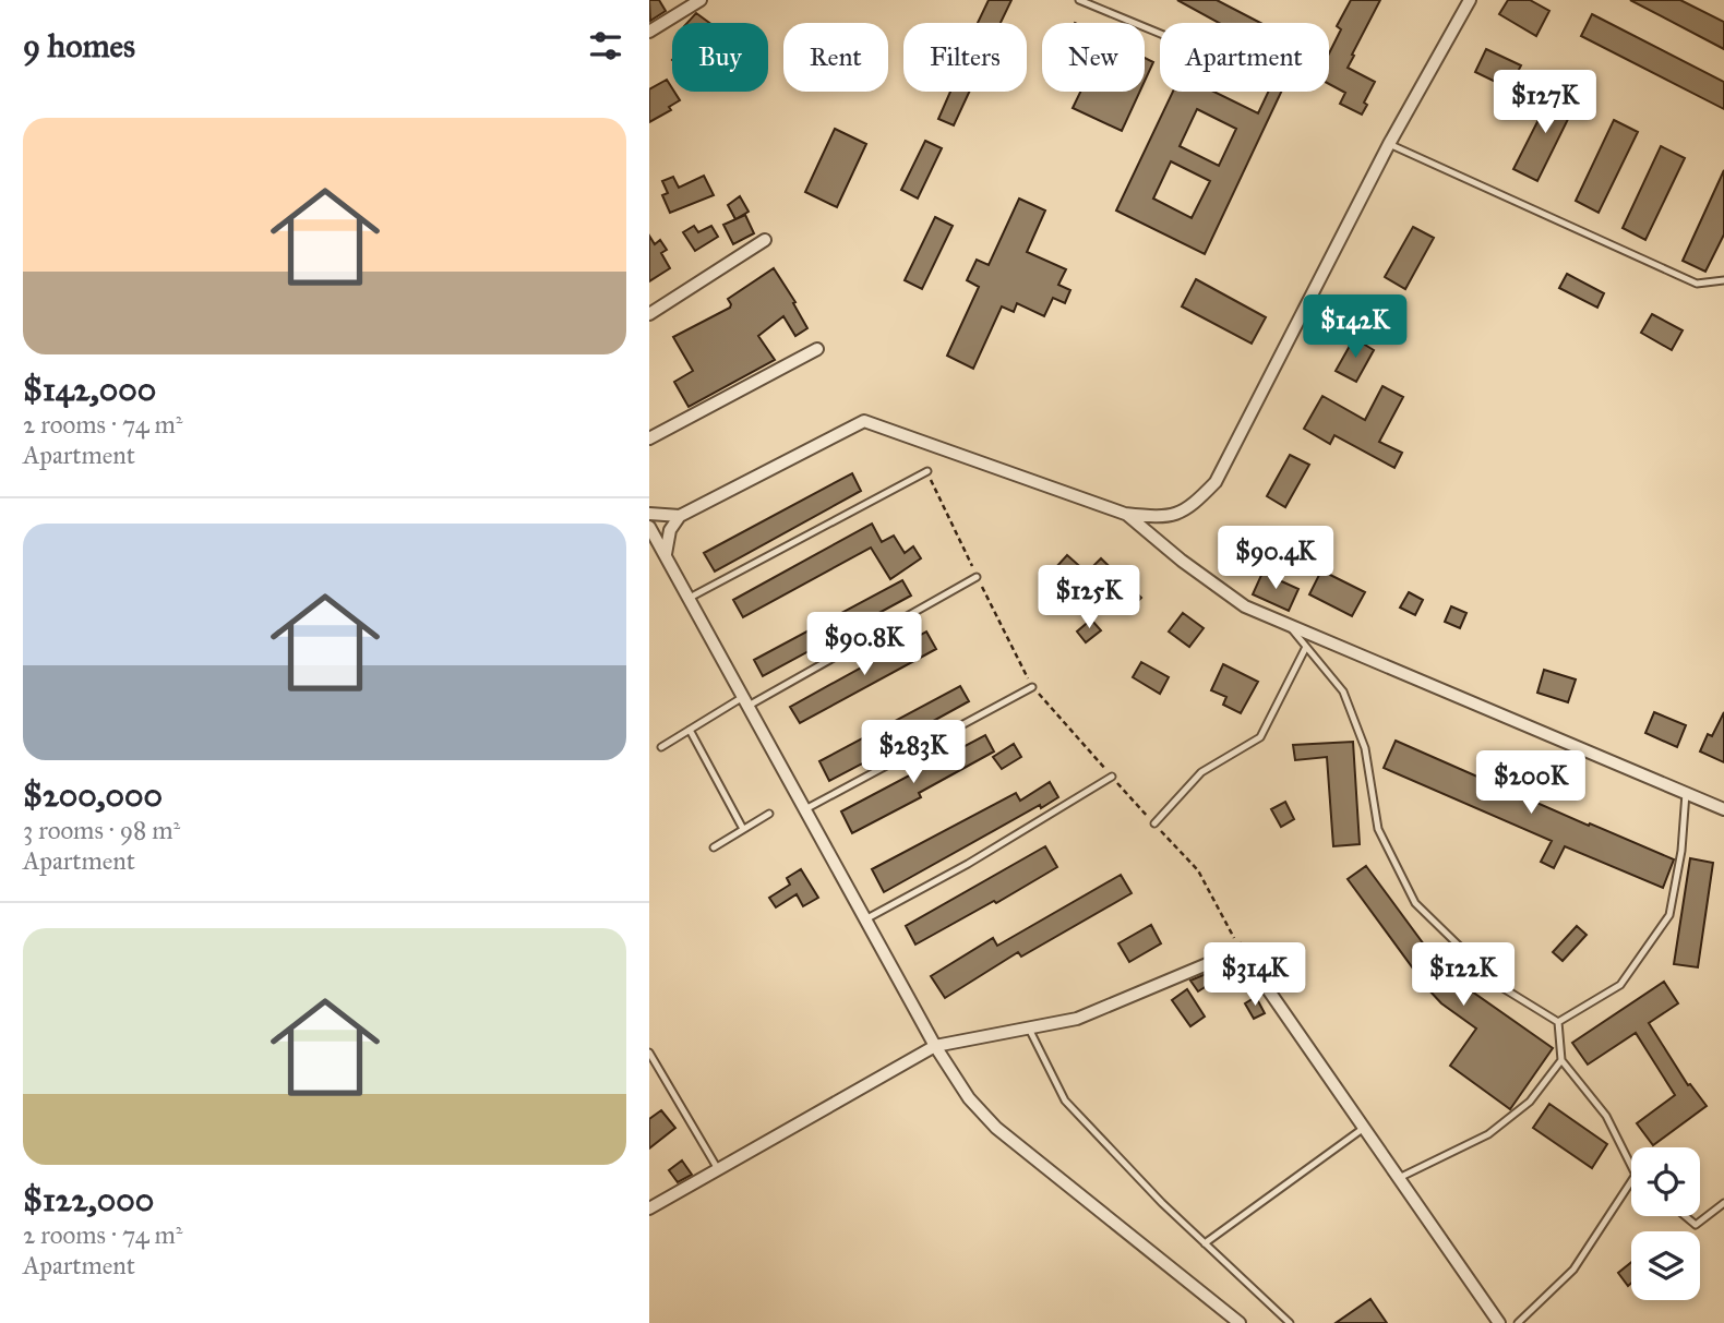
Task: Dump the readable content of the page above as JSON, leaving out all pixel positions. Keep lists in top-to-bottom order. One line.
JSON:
{"page":{"heading":"9 homes","chip":["Buy","Rent","Filters","New","Apartment"],"price":["$127K","$142K","$90.4K","$125K","$90.8K","$283K","$200K","$314K","$122K"],"list":[{"name":"$142,000","note":"2 rooms · 74 m² · Apartment"},{"name":"$200,000","note":"3 rooms · 98 m² · Apartment"},{"name":"$122,000","note":"2 rooms · 74 m² · Apartment"}]}}
